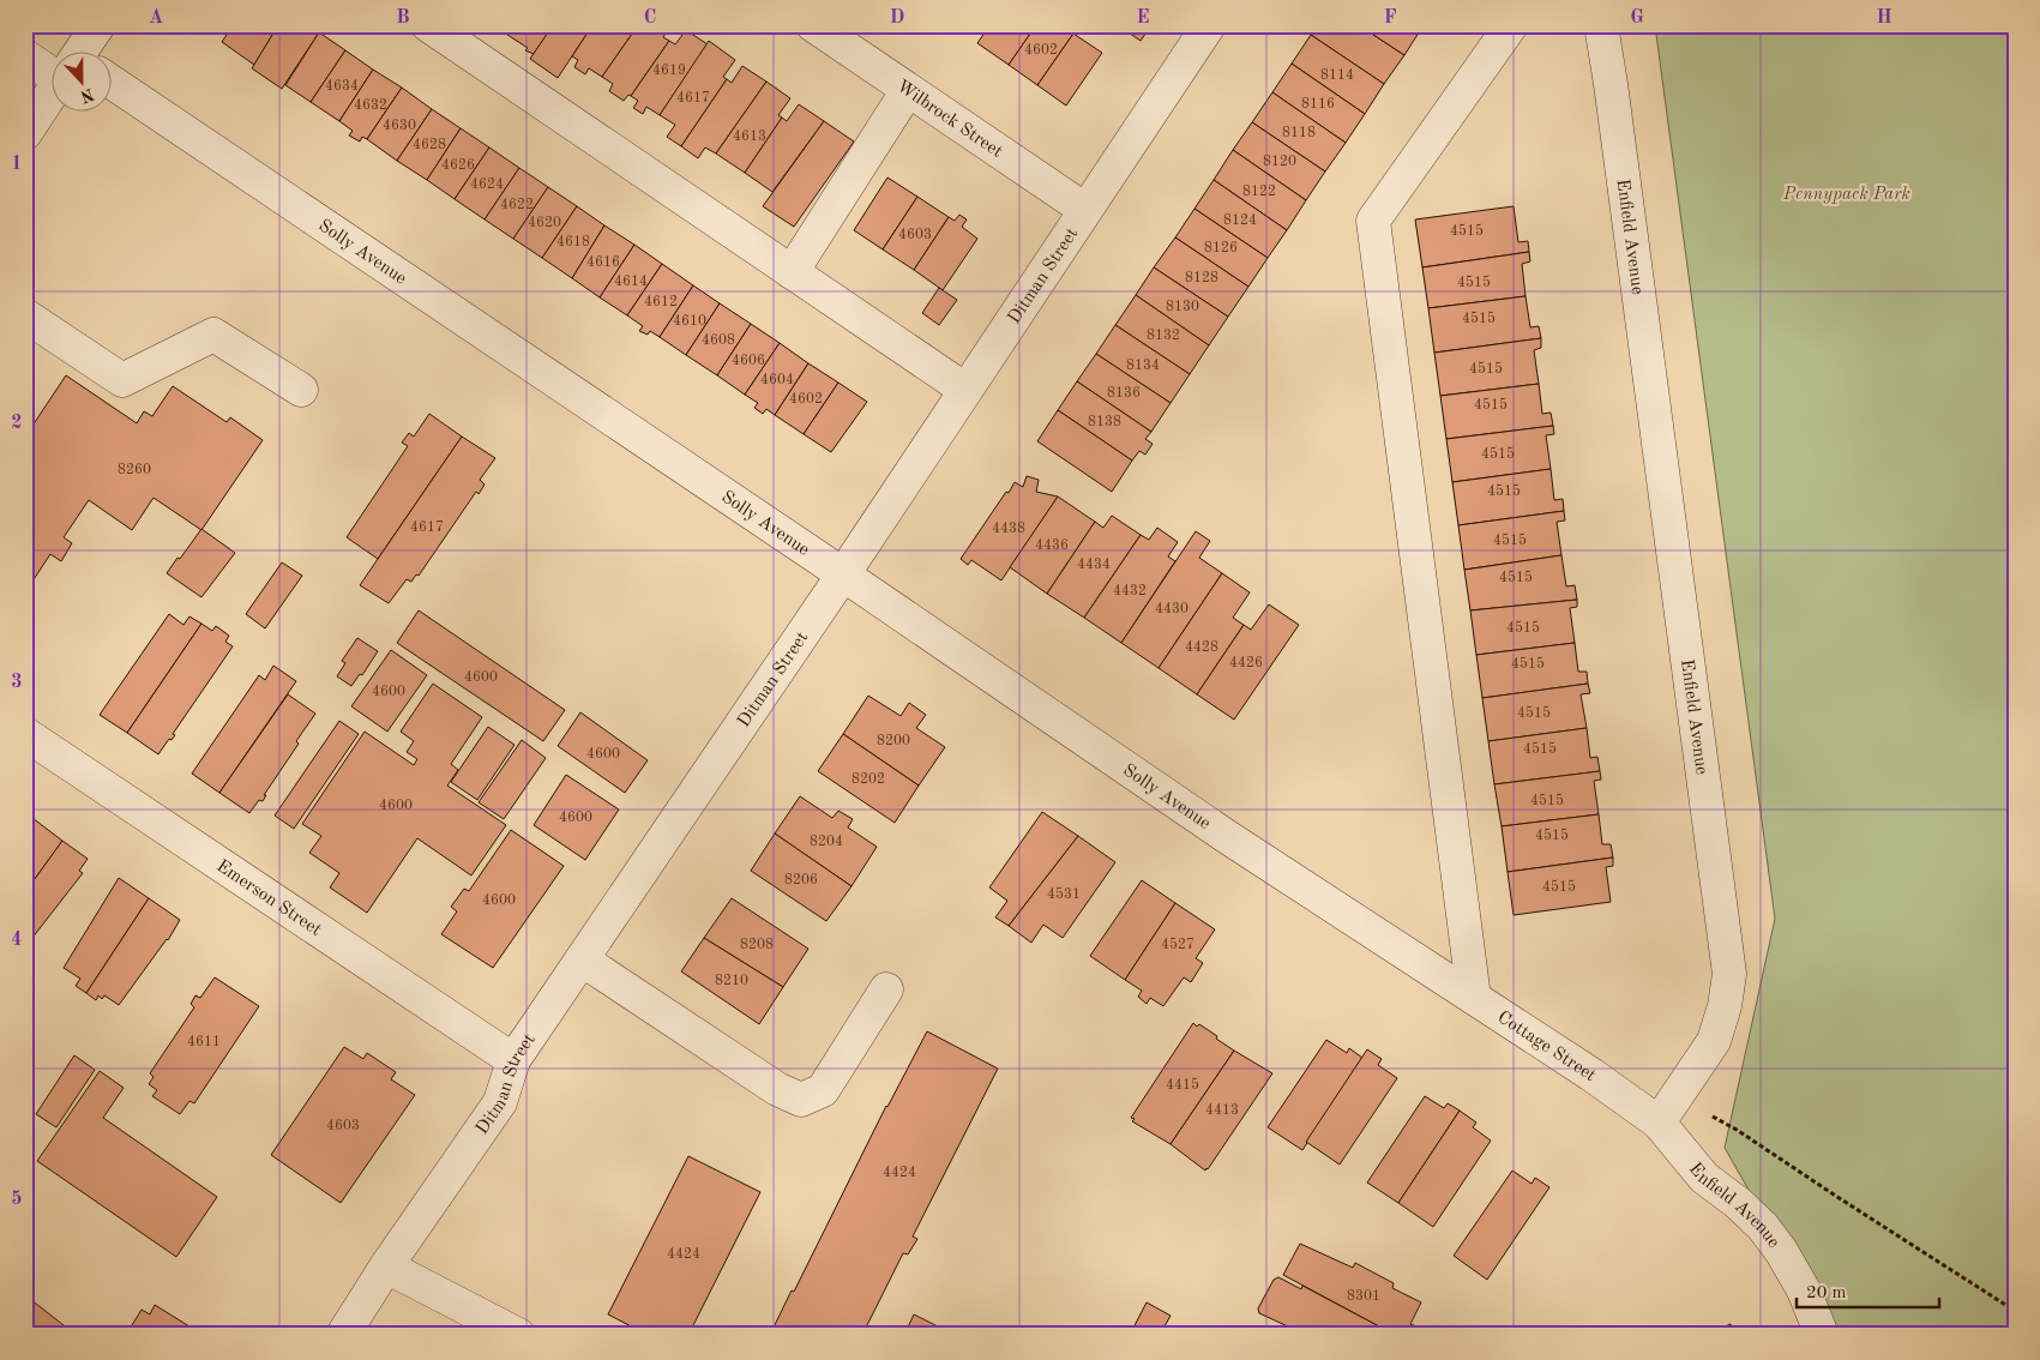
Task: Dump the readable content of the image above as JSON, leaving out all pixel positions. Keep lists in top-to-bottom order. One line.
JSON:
{"streets":{"street":["Wilbrock Street","Enfield Avenue","Solly Avenue","Ditman Street","Emerson Street","Cottage Street"]},"crossings":[["Wilbrock Street","Ditman Street"],["Enfield Avenue","Cottage Street"],["Solly Avenue","Ditman Street"],["Solly Avenue","Cottage Street"],["Ditman Street","Emerson Street"]],"parks":["Pennypack Park"],"house_numbers":["4602","4619","8114","4634","4617","8116","4632","4630","8118","4613","4628","8120","4626","4624","8122","4622","8124","4620","4515","4603","4618","8126","4616","8128","4614","4515","4612","8130","4515","4610","8132","4608","4606","8134","4515","4604","8136","4602","4515","8138","4515","8260","4515","4617","4438","4515","4436","4434","4515","4432","4430","4515","4428","4426","4515","4600","4600","4515","8200","4515","4600","8202","4515","4600","4600","4515","8204","8206","4515","4531","4600","8208","4527","8210","4611","4415","4413","4603","4424","4424","8301"],"scale_bar":"20 m","north":"bottom","grid":{"columns":["A","B","C","D","E","F","G","H"],"rows":["1","2","3","4","5"]}}
